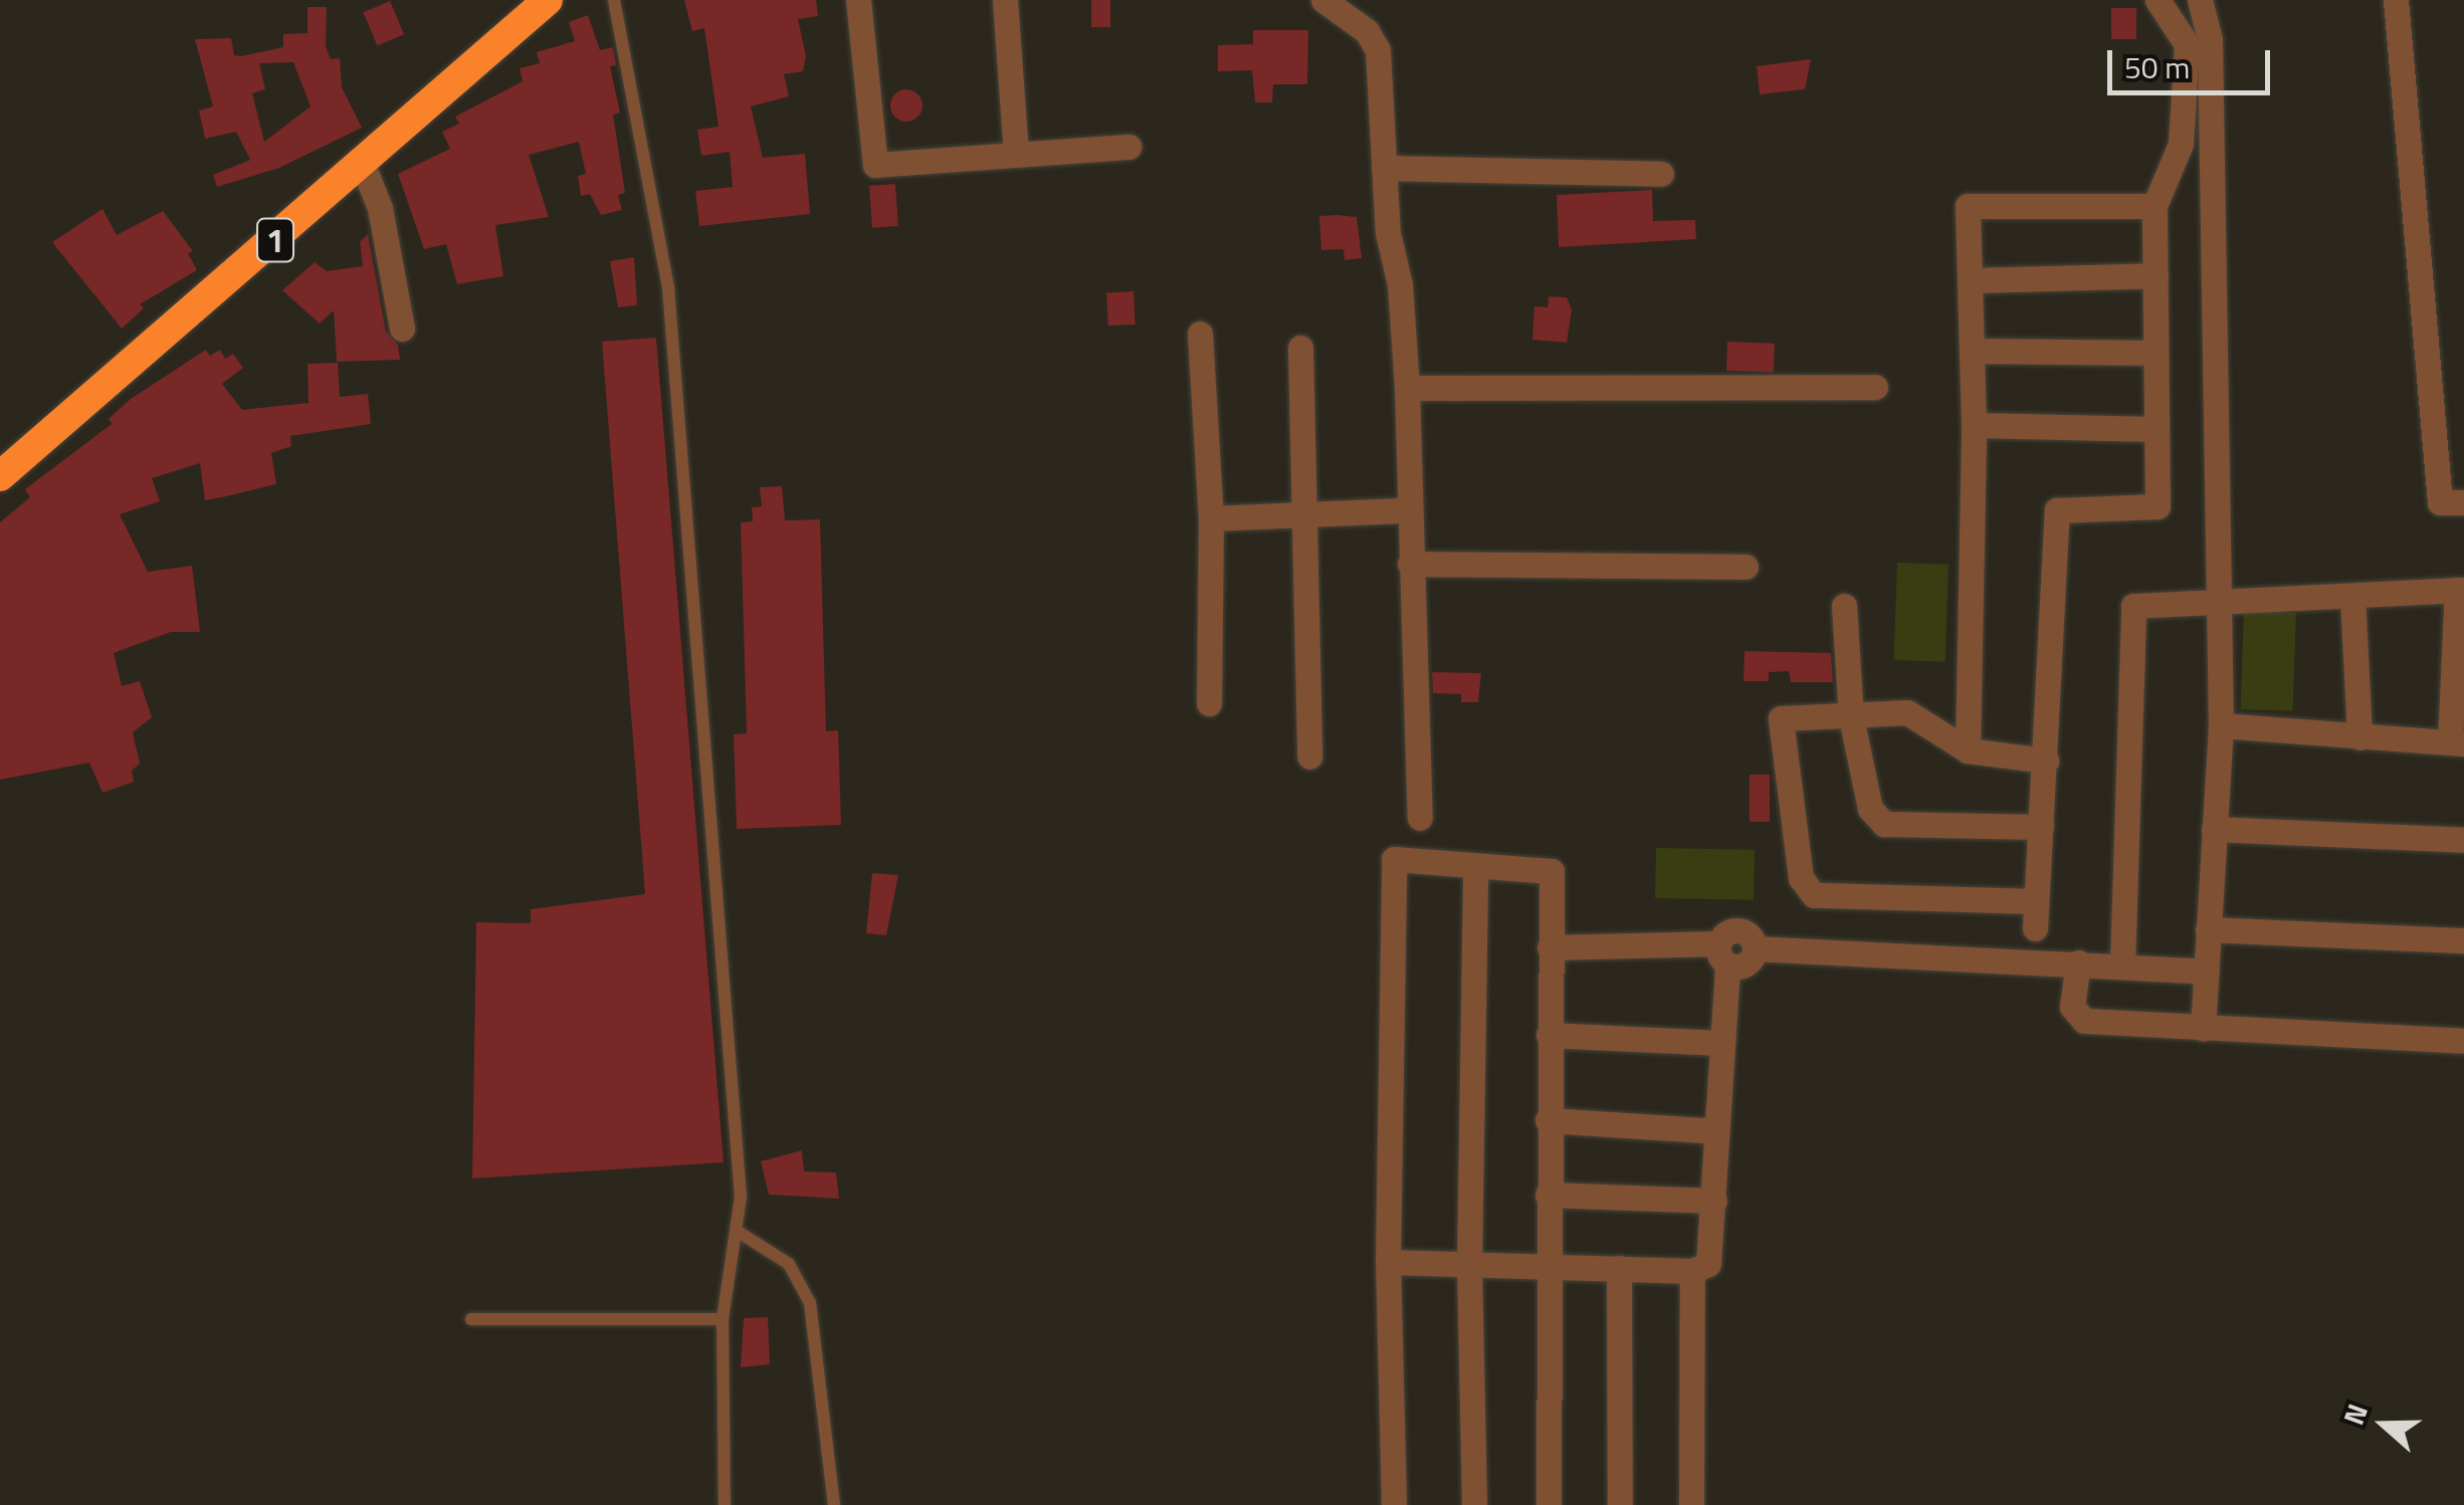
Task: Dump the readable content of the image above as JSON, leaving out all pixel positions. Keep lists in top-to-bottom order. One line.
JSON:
{"streets":{"highway":["1"]},"scale_bar":"50 m","north":"left"}
